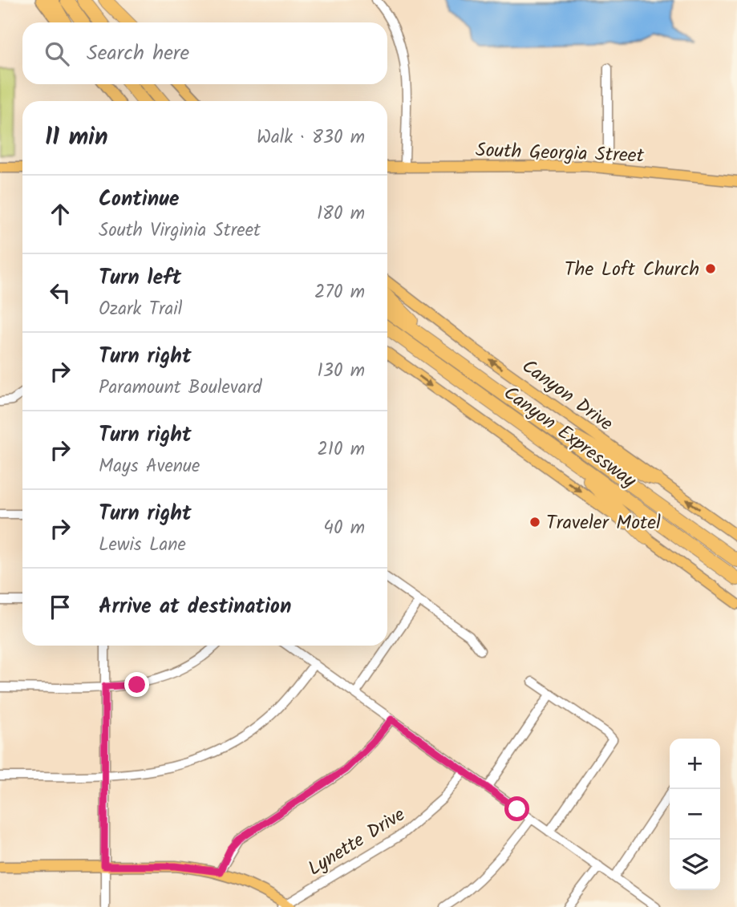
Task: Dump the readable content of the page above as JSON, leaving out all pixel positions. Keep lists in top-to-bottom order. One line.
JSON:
{"streets":{"highway":["Canyon Expressway"],"main road":["South Georgia Street","Canyon Drive"],"street":["Lynette Drive"]},"places":["The Loft Church","Traveler Motel"],"page":{"search":"Search here","heading":["11 min","Walk · 830 m"],"list":[["Continue","South Virginia Street","180 m"],["Turn left","Ozark Trail","270 m"],["Turn right","Paramount Boulevard","130 m"],["Turn right","Mays Avenue","210 m"],["Turn right","Lewis Lane","40 m"],"Arrive at destination"],"map_buttons":["+","−"]}}
